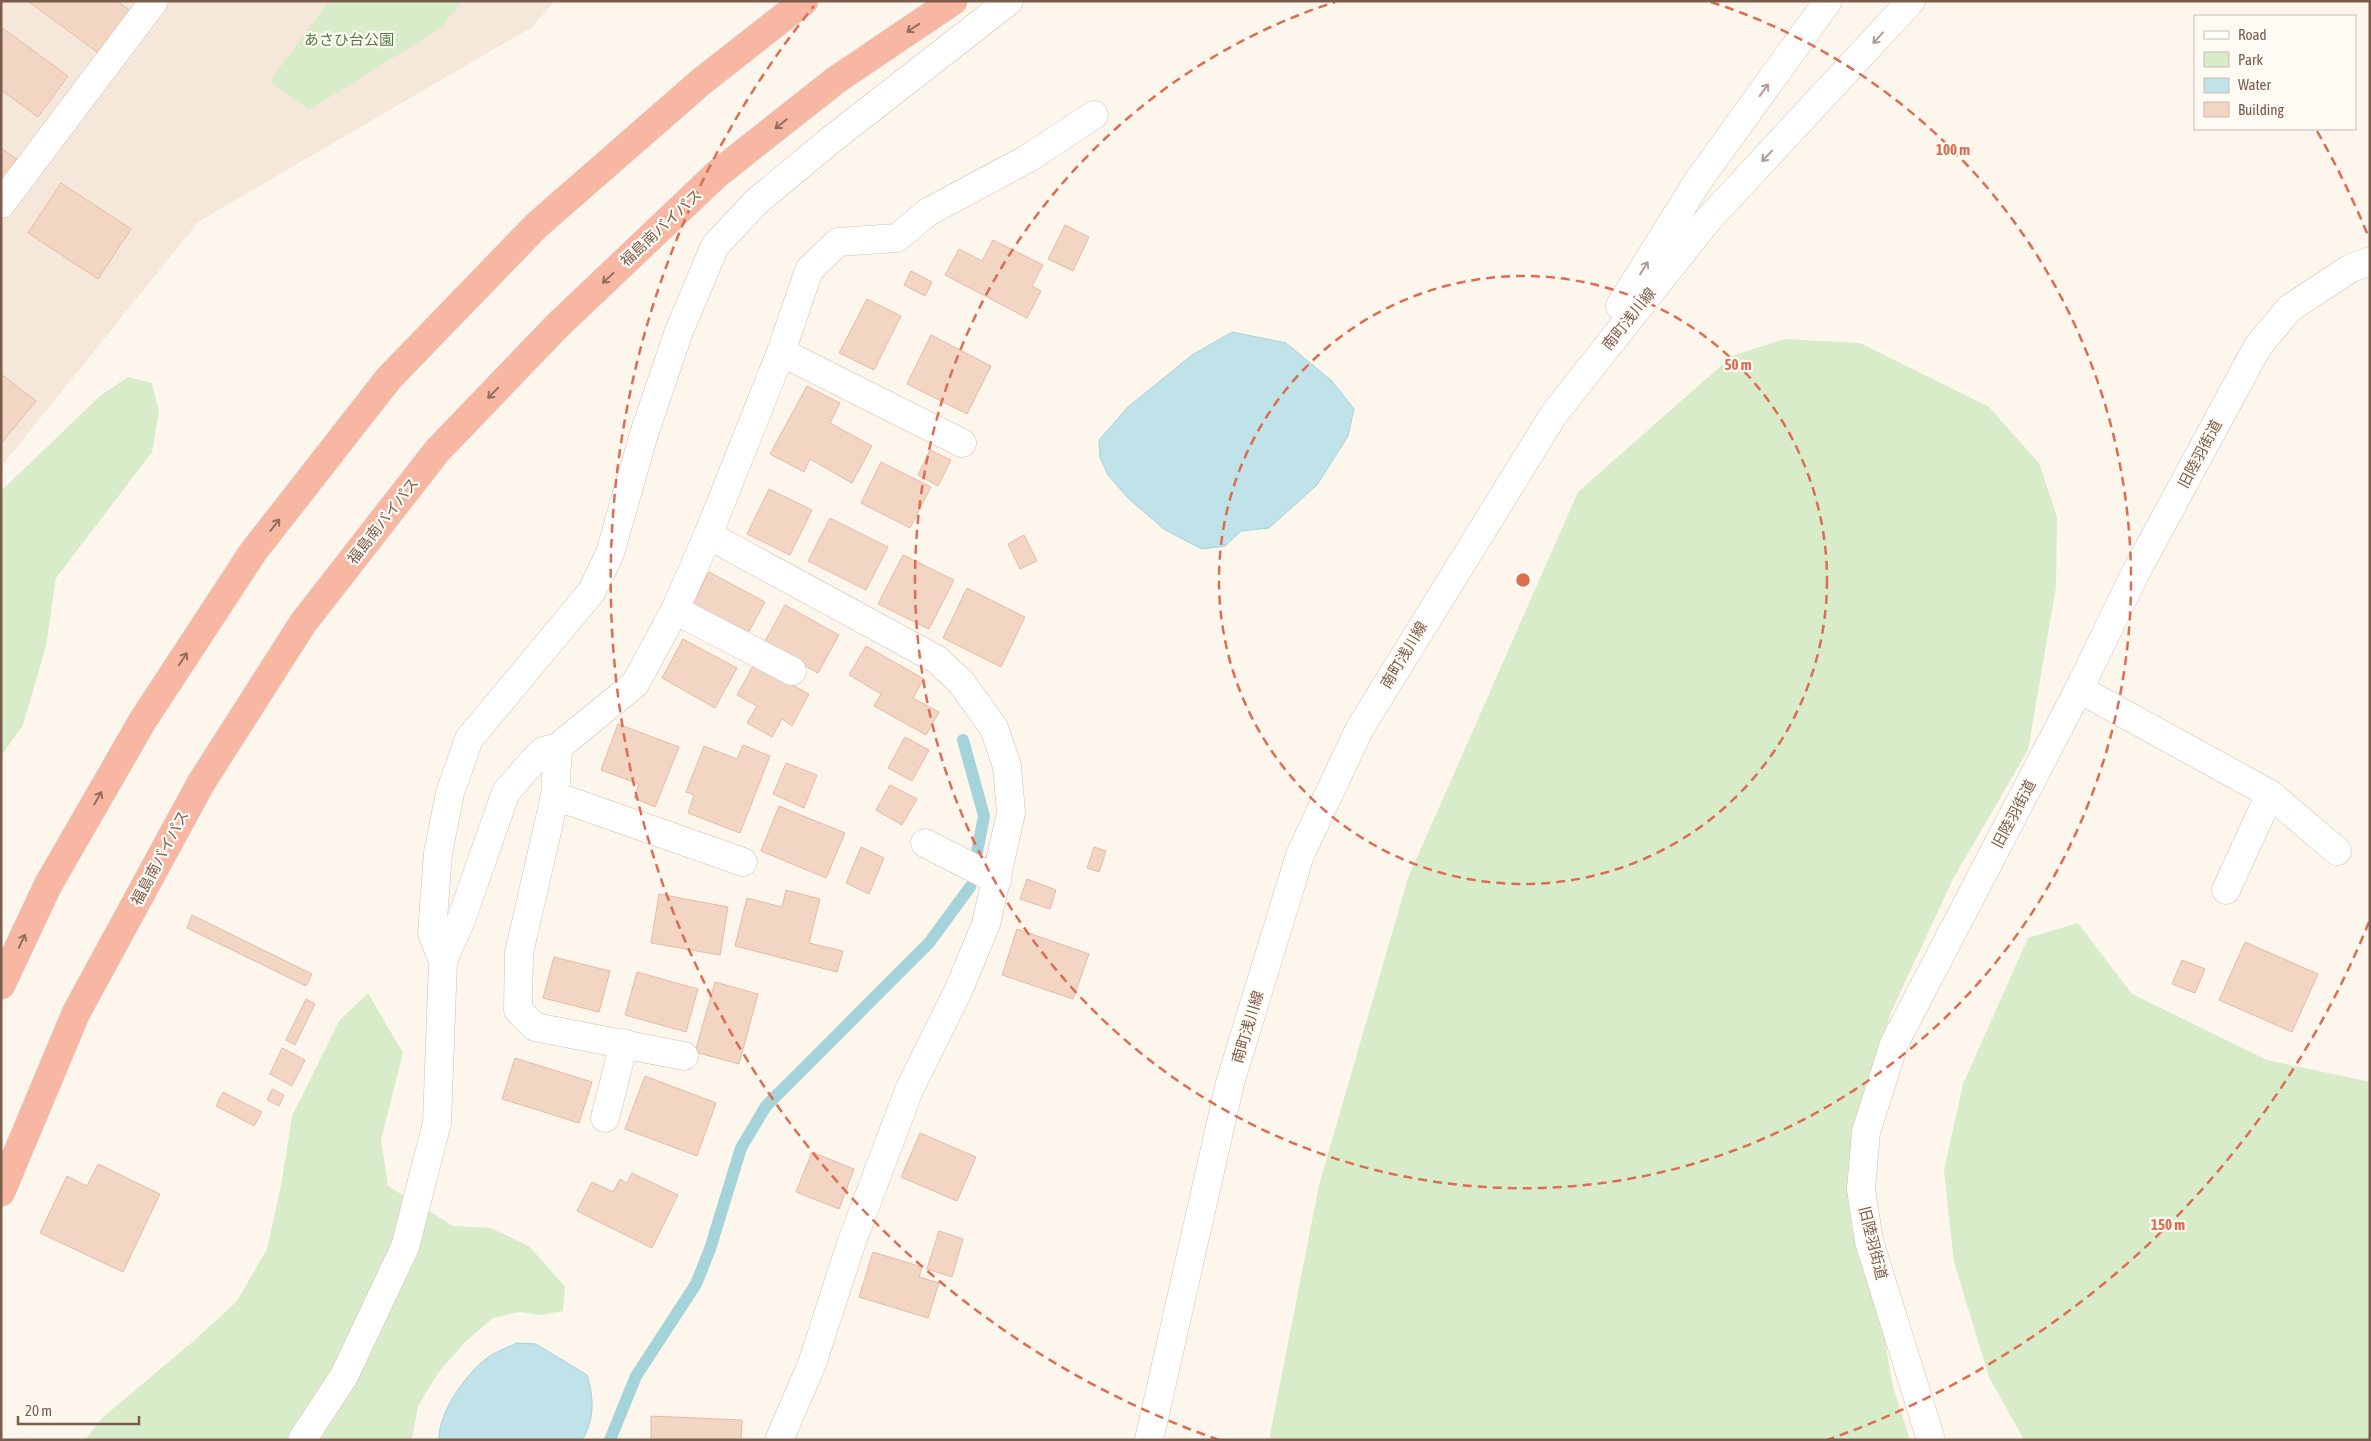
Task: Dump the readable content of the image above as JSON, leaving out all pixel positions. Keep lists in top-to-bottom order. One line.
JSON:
{"streets":{"highway":["福島南バイパス"],"street":["南町浅川線","旧陸羽街道"]},"parks":["あさひ台公園"],"legend":["Road","Park","Water","Building"],"scale_bar":"20 m","rings":["100 m","50 m","150 m"]}
